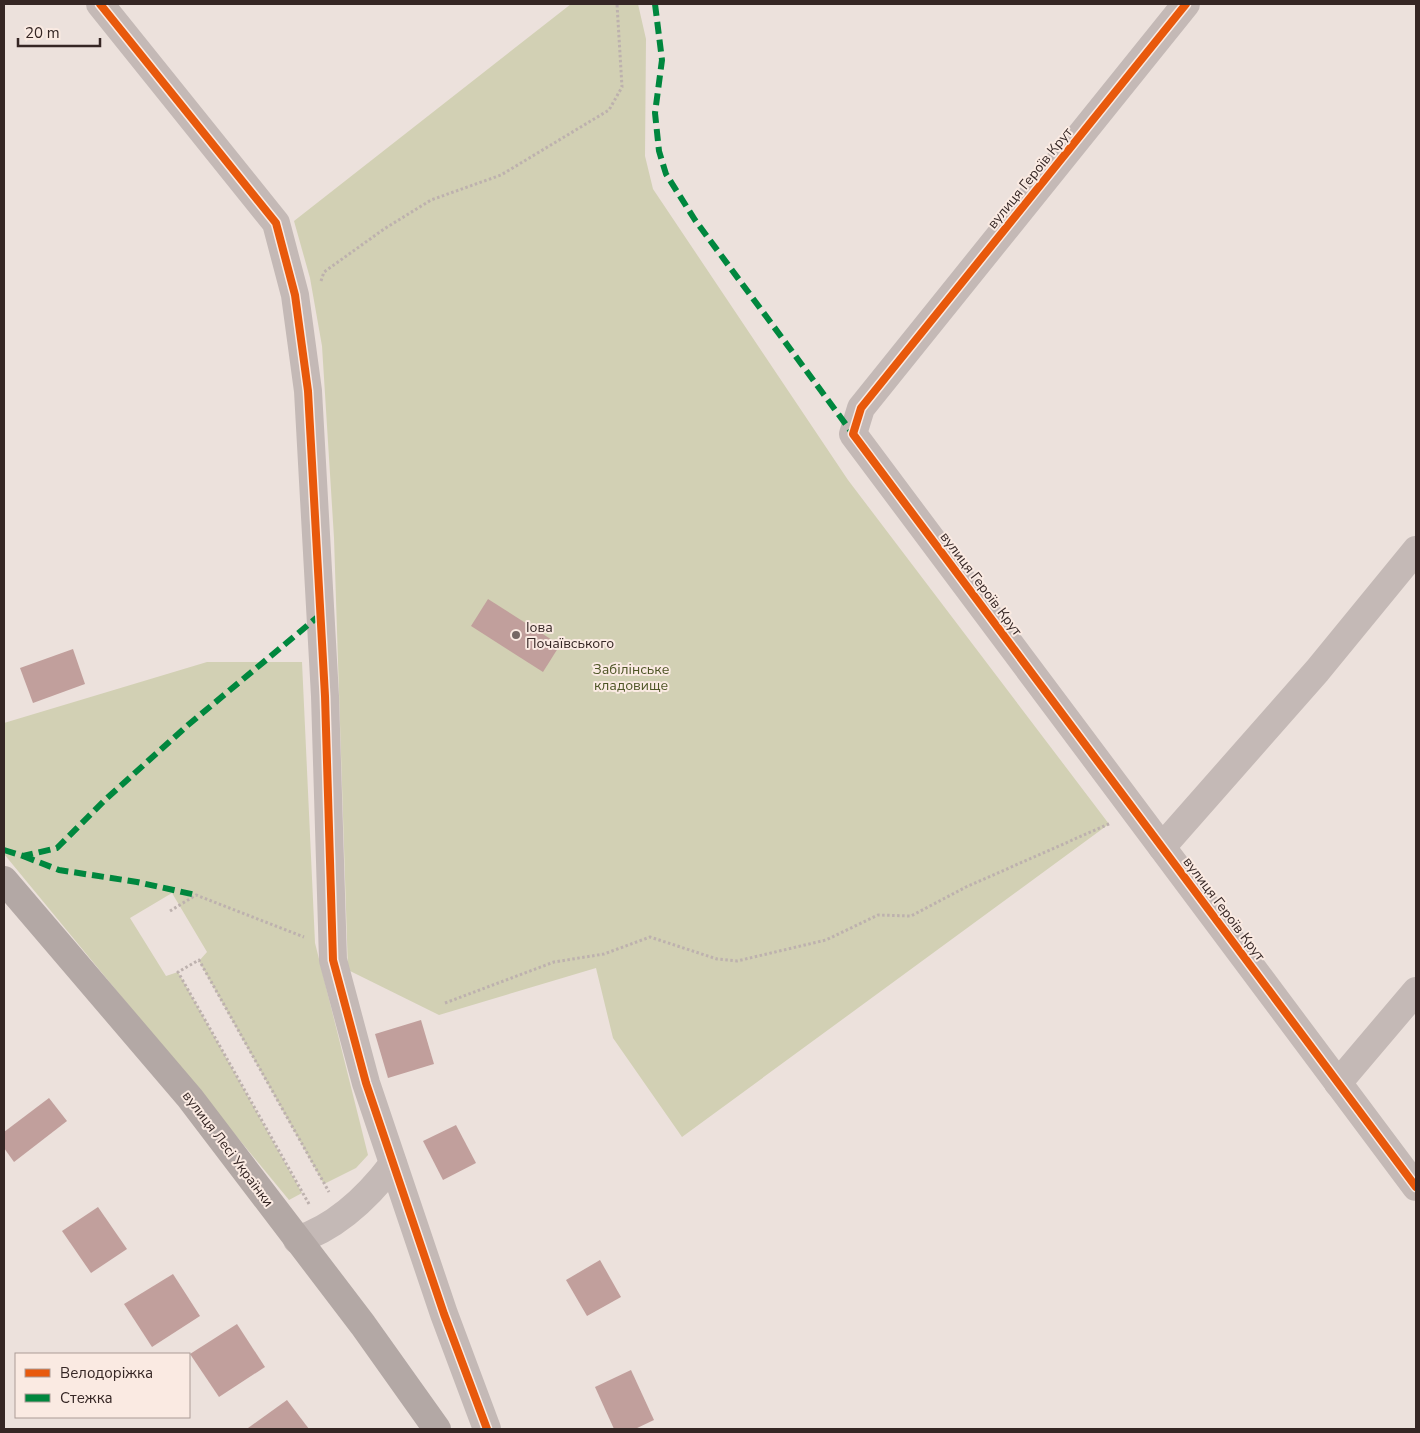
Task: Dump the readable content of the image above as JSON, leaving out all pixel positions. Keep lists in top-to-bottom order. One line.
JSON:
{"streets":{"main road":["вулиця Лесі Українки"],"street":["вулиця Героїв Крут"]},"parks":["Забілінське кладовище"],"places":["Іова Почаївського"],"legend":["Велодоріжка","Стежка"],"scale_bar":"20 m"}
